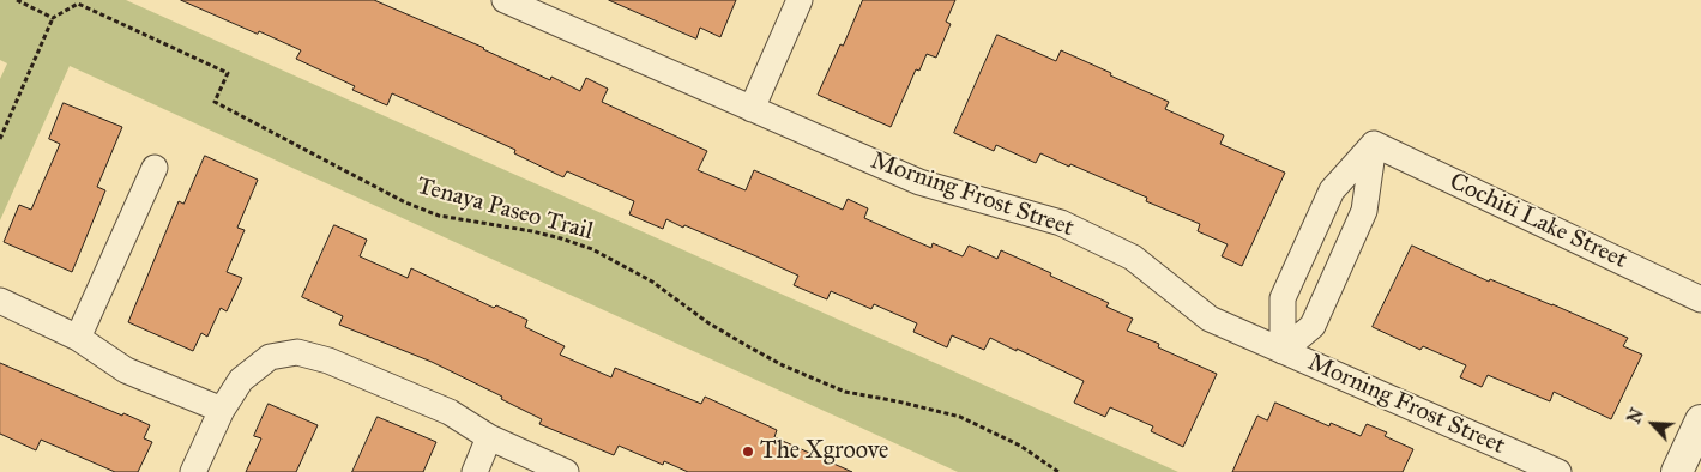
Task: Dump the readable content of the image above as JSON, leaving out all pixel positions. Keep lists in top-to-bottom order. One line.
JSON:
{"streets":{"street":["Morning Frost Street","Cochiti Lake Street"],"path":["Tenaya Paseo Trail"]},"places":["The Xgroove"],"north":"top left"}
